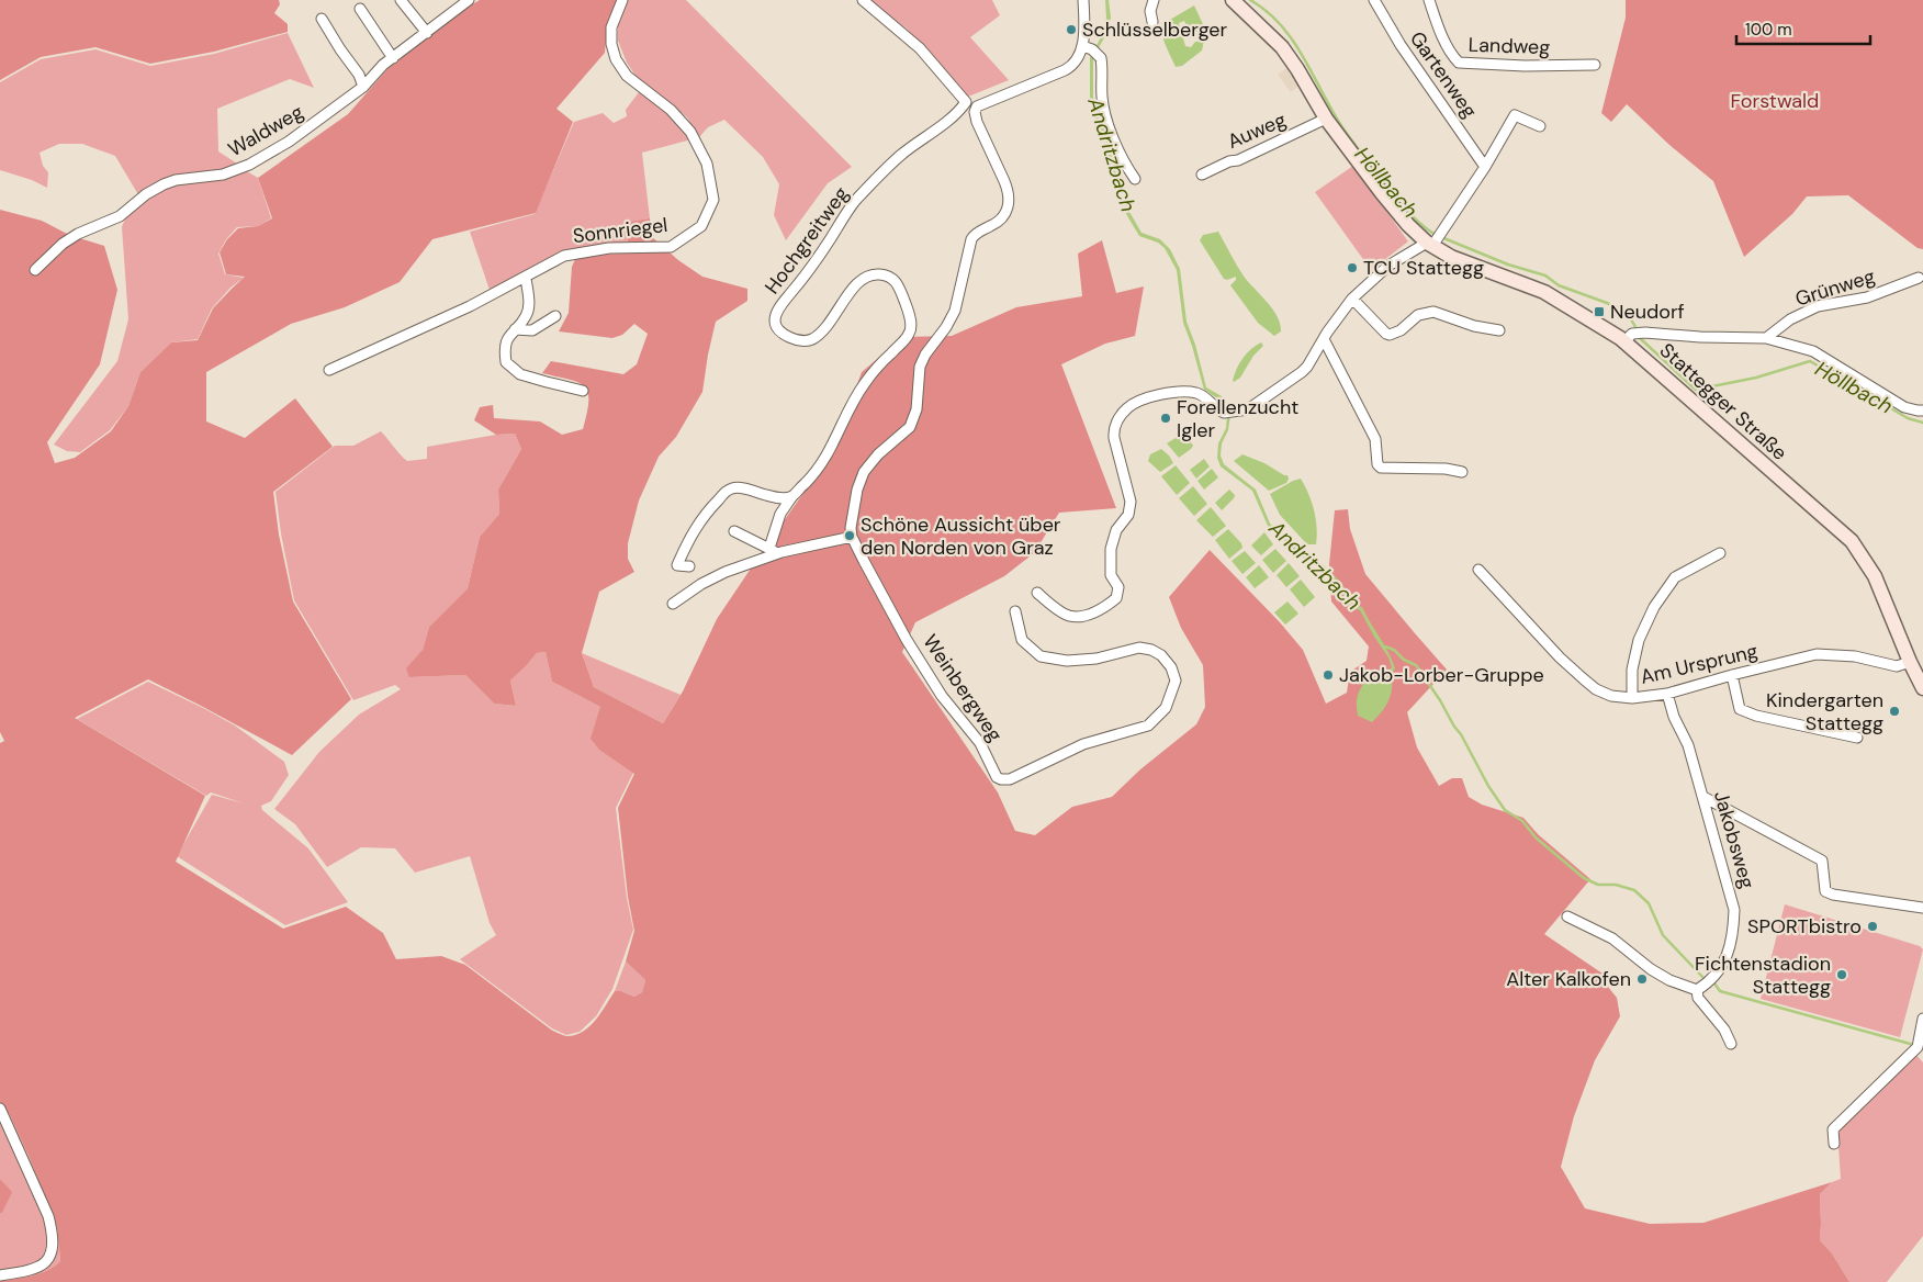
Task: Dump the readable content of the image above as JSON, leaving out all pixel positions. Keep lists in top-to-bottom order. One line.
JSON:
{"streets":{"main road":["Stattegger Straße"],"street":["Landweg","Gartenweg","Waldweg","Auweg","Sonnriegel","Hochgreitweg","Grünweg","Am Ursprung","Weinbergweg","Jakobsweg"]},"crossings":[["Auweg","Stattegger Straße"],["Stattegger Straße","Am Ursprung"],["Am Ursprung","Jakobsweg"]],"water":["Andritzbach","Höllbach"],"parks":["Forstwald"],"places":{"other":["Schlüsselberger","TCU Stattegg","Forellenzucht Igler","Schöne Aussicht über den Norden von Graz","Jakob-Lorber-Gruppe","Kindergarten Stattegg","SPORTbistro","Fichtenstadion Stattegg","Alter Kalkofen"],"transit":["Neudorf"]},"scale_bar":"100 m"}
